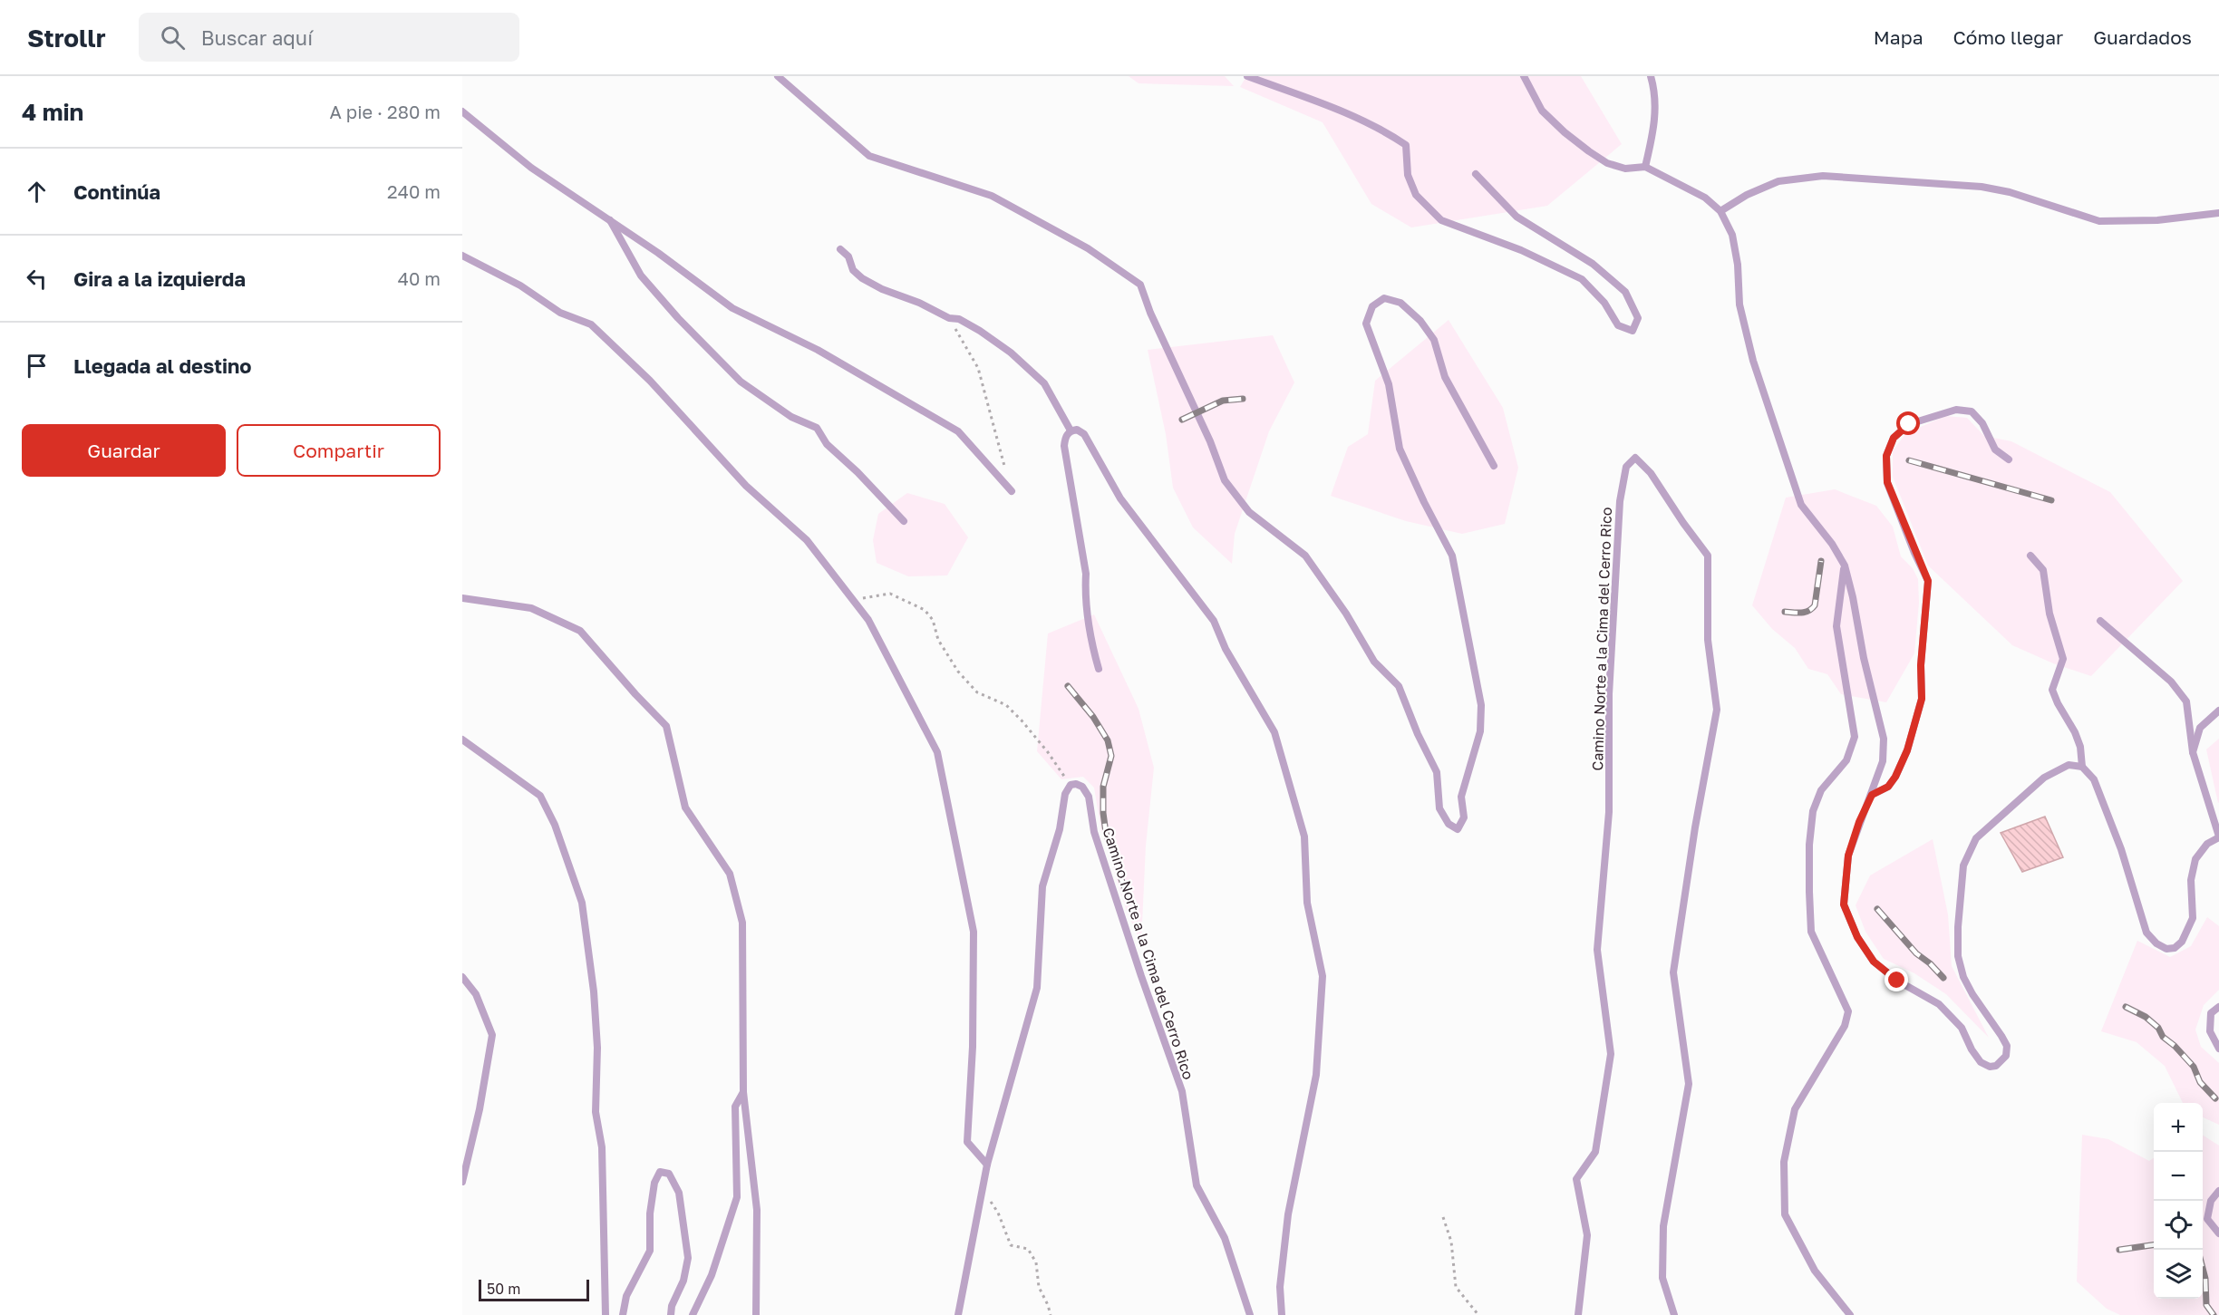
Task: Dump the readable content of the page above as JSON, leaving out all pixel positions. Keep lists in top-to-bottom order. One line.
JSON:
{"streets":{"lane":["Camino Norte a la Cima del Cerro Rico"]},"scale_bar":"50 m","page":{"header":"Strollr","search":"Buscar aquí","nav":["Mapa","Cómo llegar","Guardados"],"heading":["4 min","A pie · 280 m"],"list":[["Continúa","240 m"],["Gira a la izquierda","40 m"],"Llegada al destino"],"buttons":["Guardar","Compartir"],"map_buttons":["+","−"],"scale":"50 m"}}
